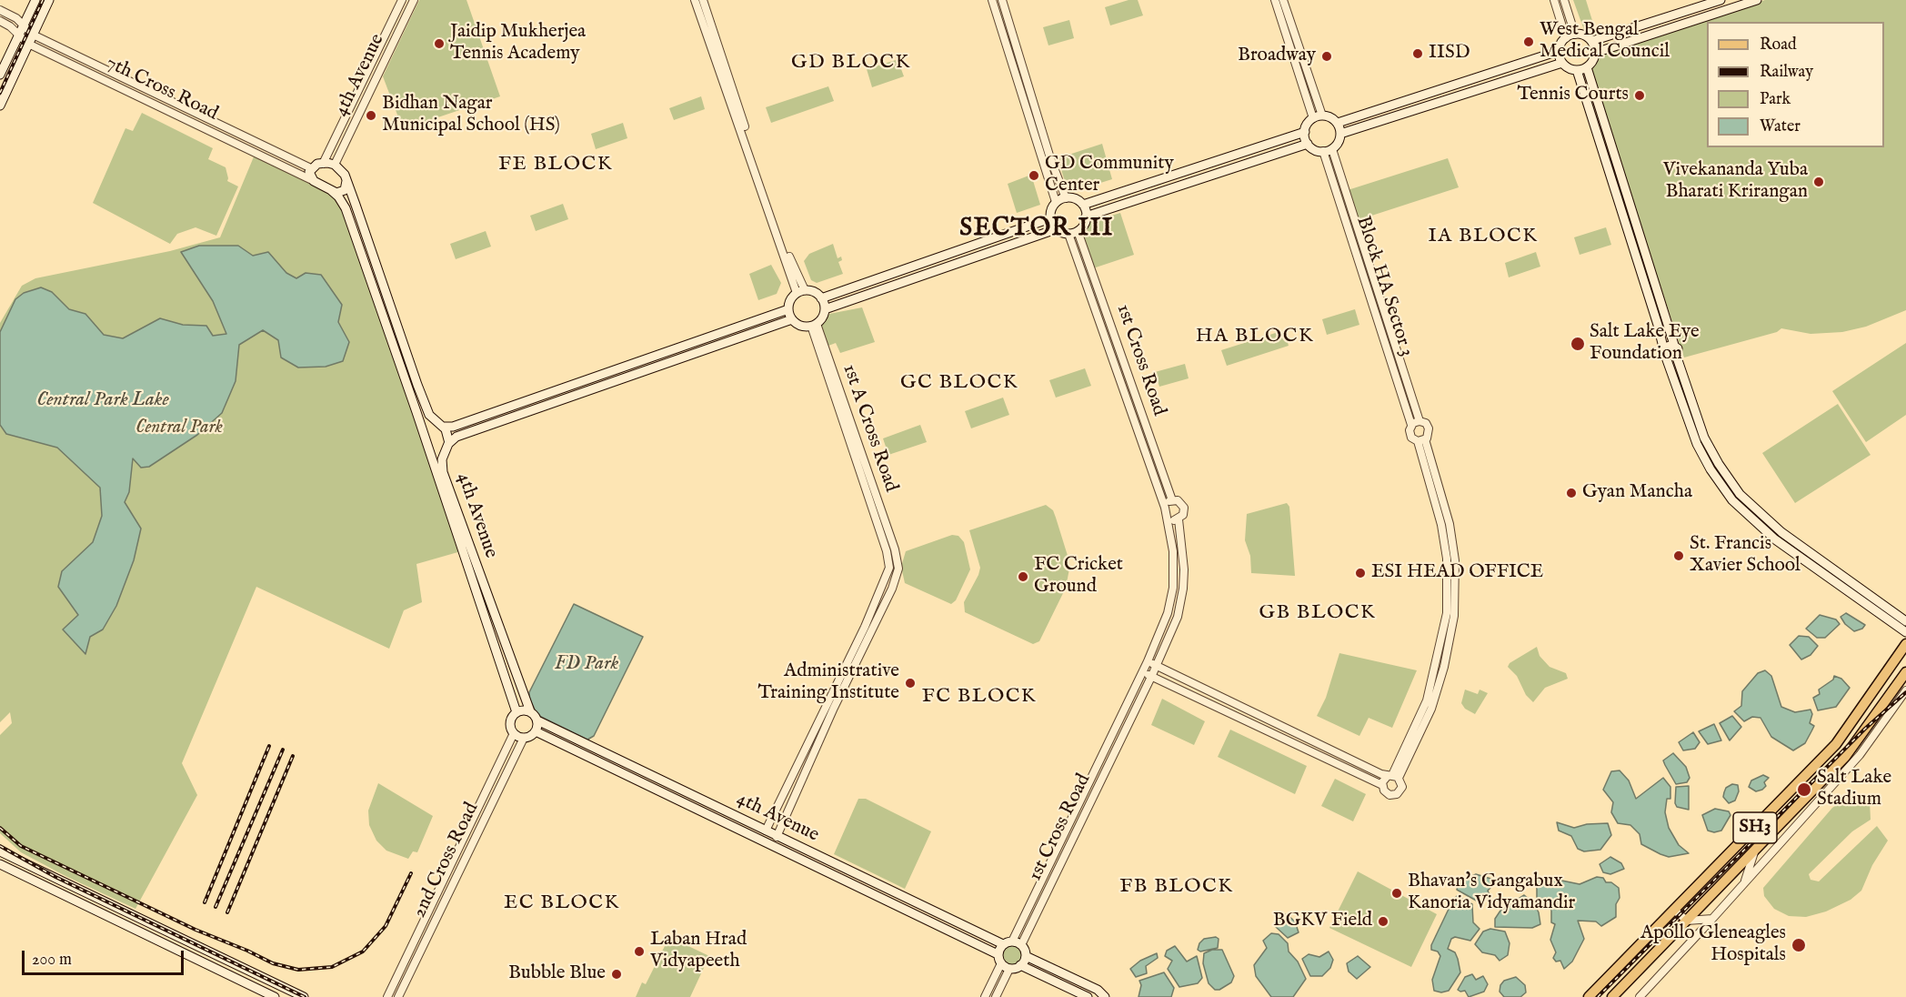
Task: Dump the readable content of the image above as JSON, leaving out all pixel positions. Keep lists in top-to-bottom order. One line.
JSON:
{"streets":{"main road":["4th Avenue","SH3"],"street":["7th Cross Road","Block HA Sector 3","1st Cross Road","1st A Cross Road","2nd Cross Road"]},"crossings":[["4th Avenue","1st Cross Road"],["4th Avenue","2nd Cross Road"]],"districts":["GD BLOCK","FE BLOCK","SECTOR III","IA BLOCK","HA BLOCK","GC BLOCK","GB BLOCK","FC BLOCK","FB BLOCK","EC BLOCK"],"water":["Central Park Lake","FD Park"],"parks":["Central Park"],"places":["West Bengal Medical Council","Jaidip Mukherjea Tennis Academy","IISD","Broadway","Tennis Courts","Bidhan Nagar Municipal School (HS)","GD Community Center","Vivekananda Yuba Bharati Krirangan","Salt Lake Eye Foundation","Gyan Mancha","St. Francis Xavier School","ESI HEAD OFFICE","FC Cricket Ground","Administrative Training Institute","Salt Lake Stadium","Bhavan's Gangabux Kanoria Vidyamandir","BGKV Field","Apollo Gleneagles Hospitals","Laban Hrad Vidyapeeth","Bubble Blue"],"legend":["Road","Railway","Park","Water"],"scale_bar":"200 m"}
